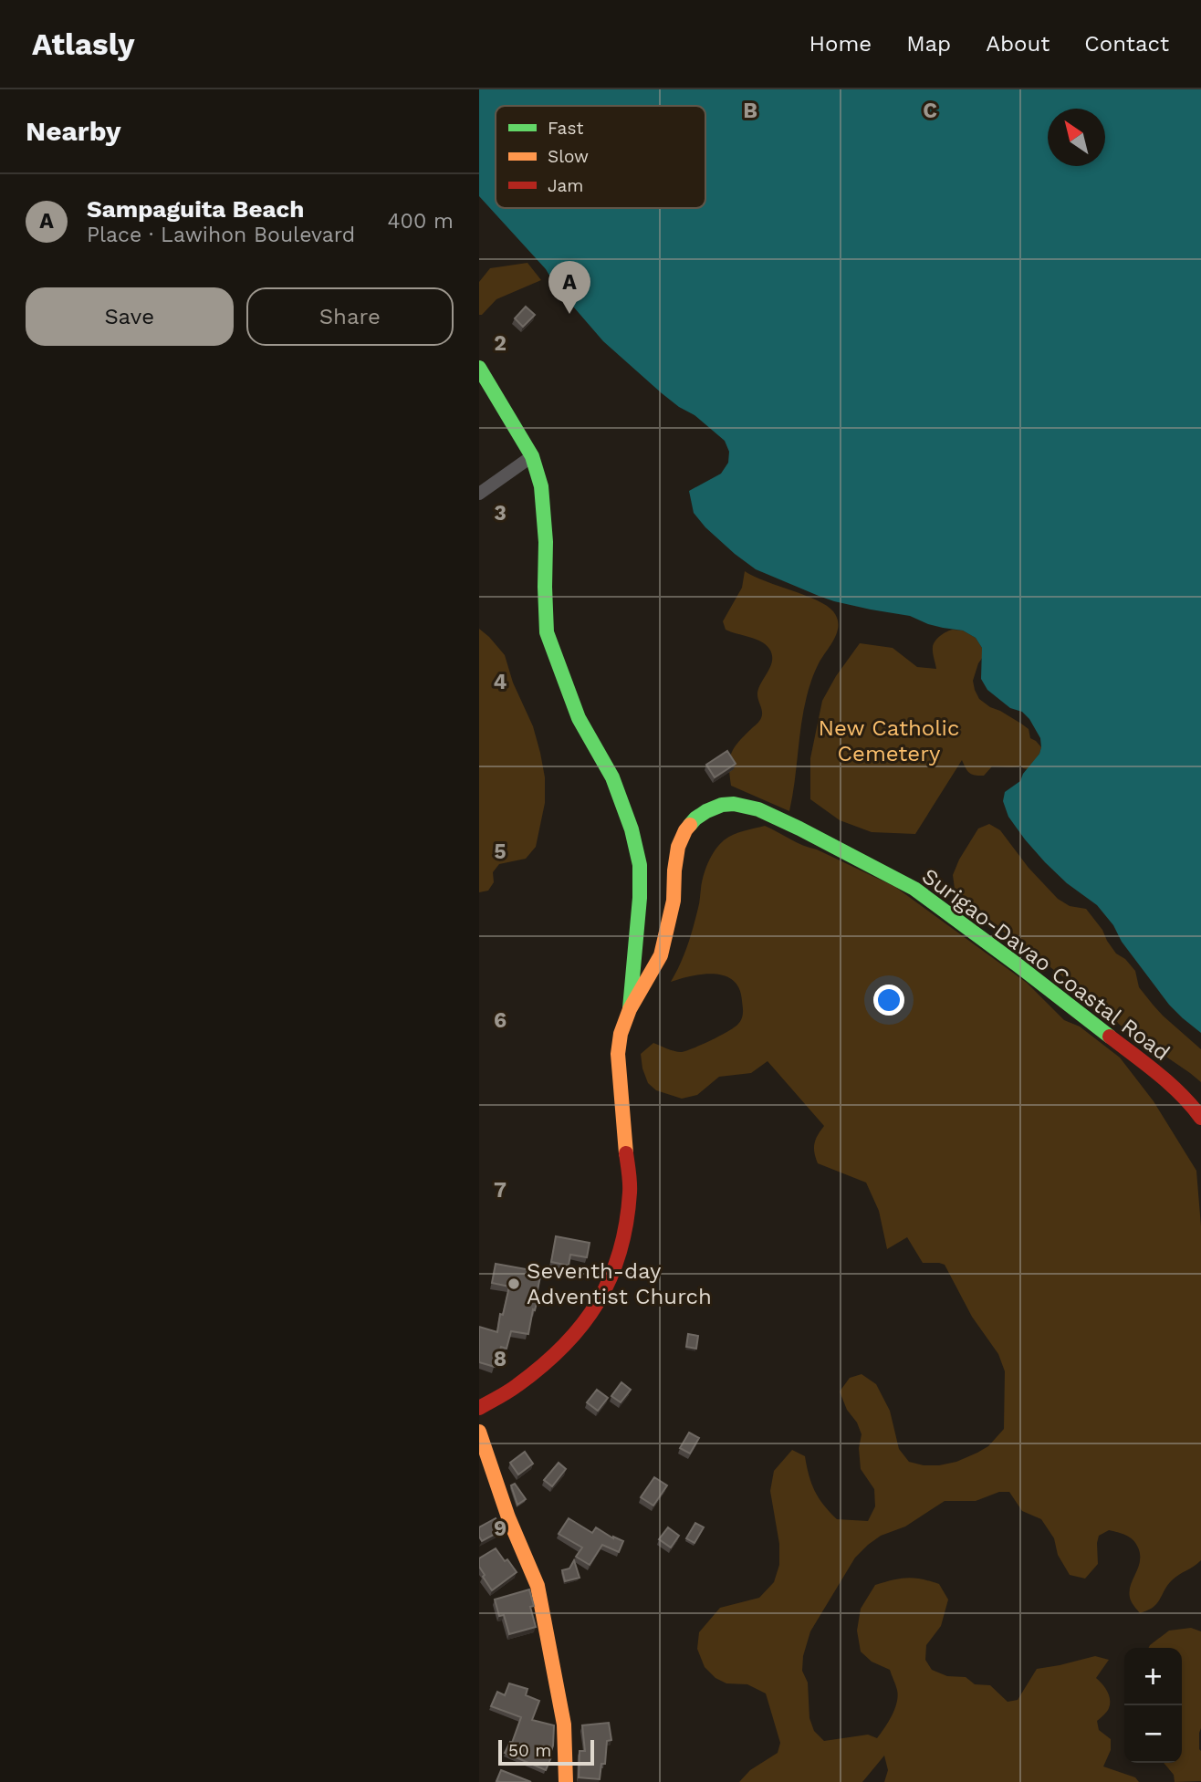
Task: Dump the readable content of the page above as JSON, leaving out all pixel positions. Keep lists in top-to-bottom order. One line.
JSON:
{"streets":{"main road":["Surigao-Davao Coastal Road"]},"parks":["New Catholic Cemetery"],"places":["Seventh-day Adventist Church"],"legend":["Fast","Slow","Jam"],"scale_bar":"50 m","north":"top left","page":{"header":"Atlasly","nav":["Home","Map","About","Contact"],"heading":"Nearby","list":[{"mark":"A","name":"Sampaguita Beach","note":"Place · Lawihon Boulevard","value":"400 m"}],"pins":"A","buttons":["Save","Share"],"map_buttons":["+","−"],"scale":"50 m"},"grid":{"columns":["B","C"],"rows":["2","3","4","5","6","7","8","9"]}}
